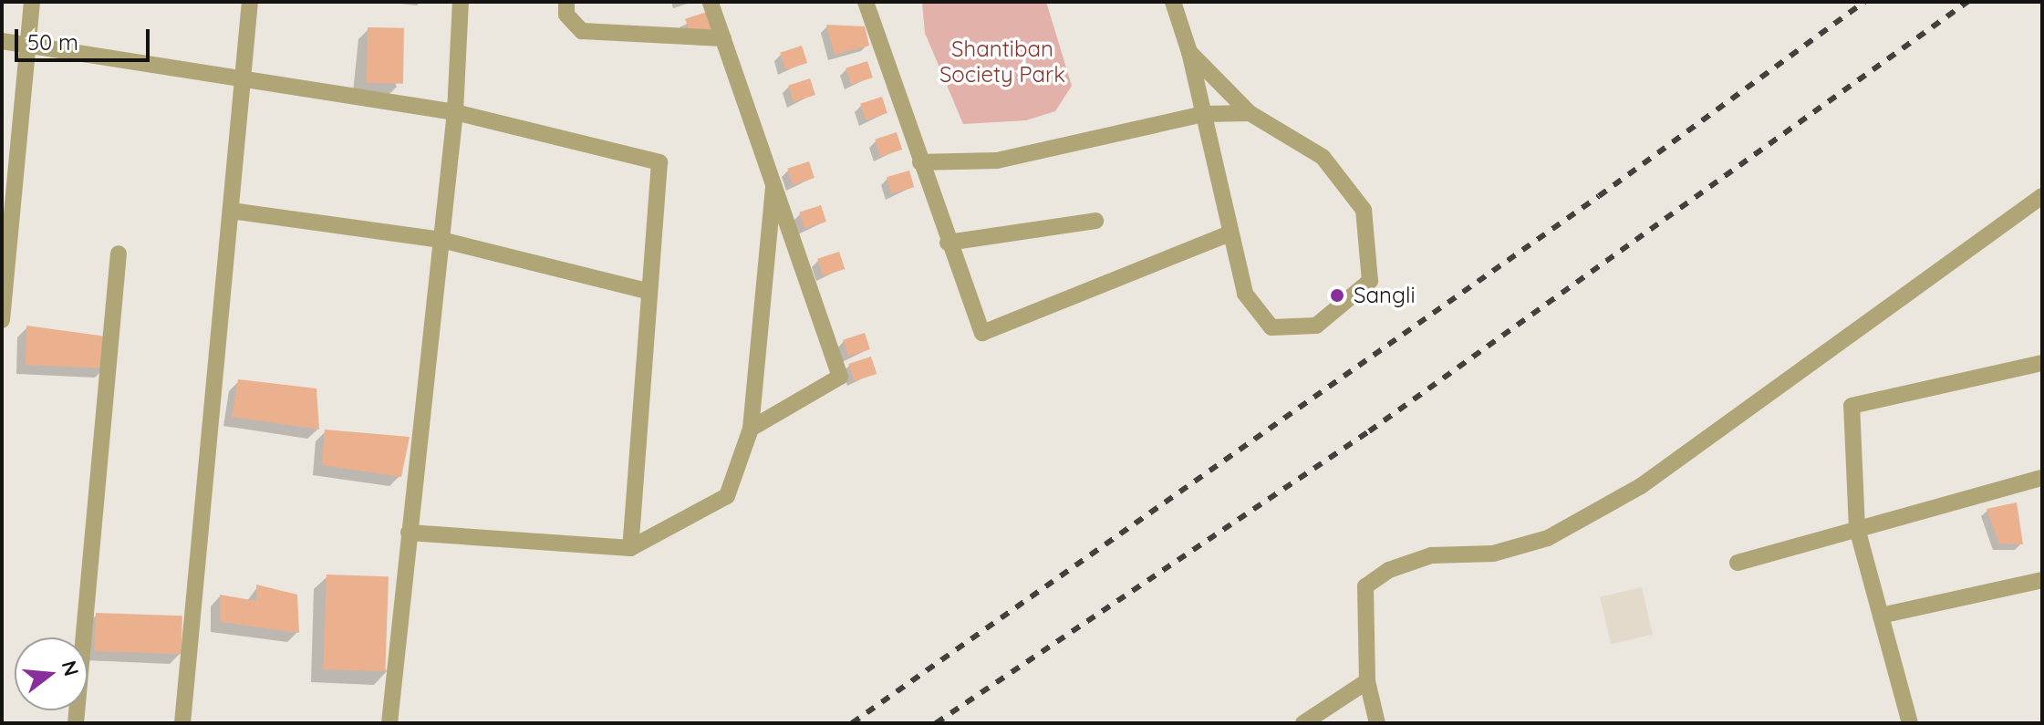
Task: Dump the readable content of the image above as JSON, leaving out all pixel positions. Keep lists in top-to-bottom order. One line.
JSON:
{"parks":["Shantiban Society Park"],"places":["Sangli"],"scale_bar":"50 m","north":"right"}
